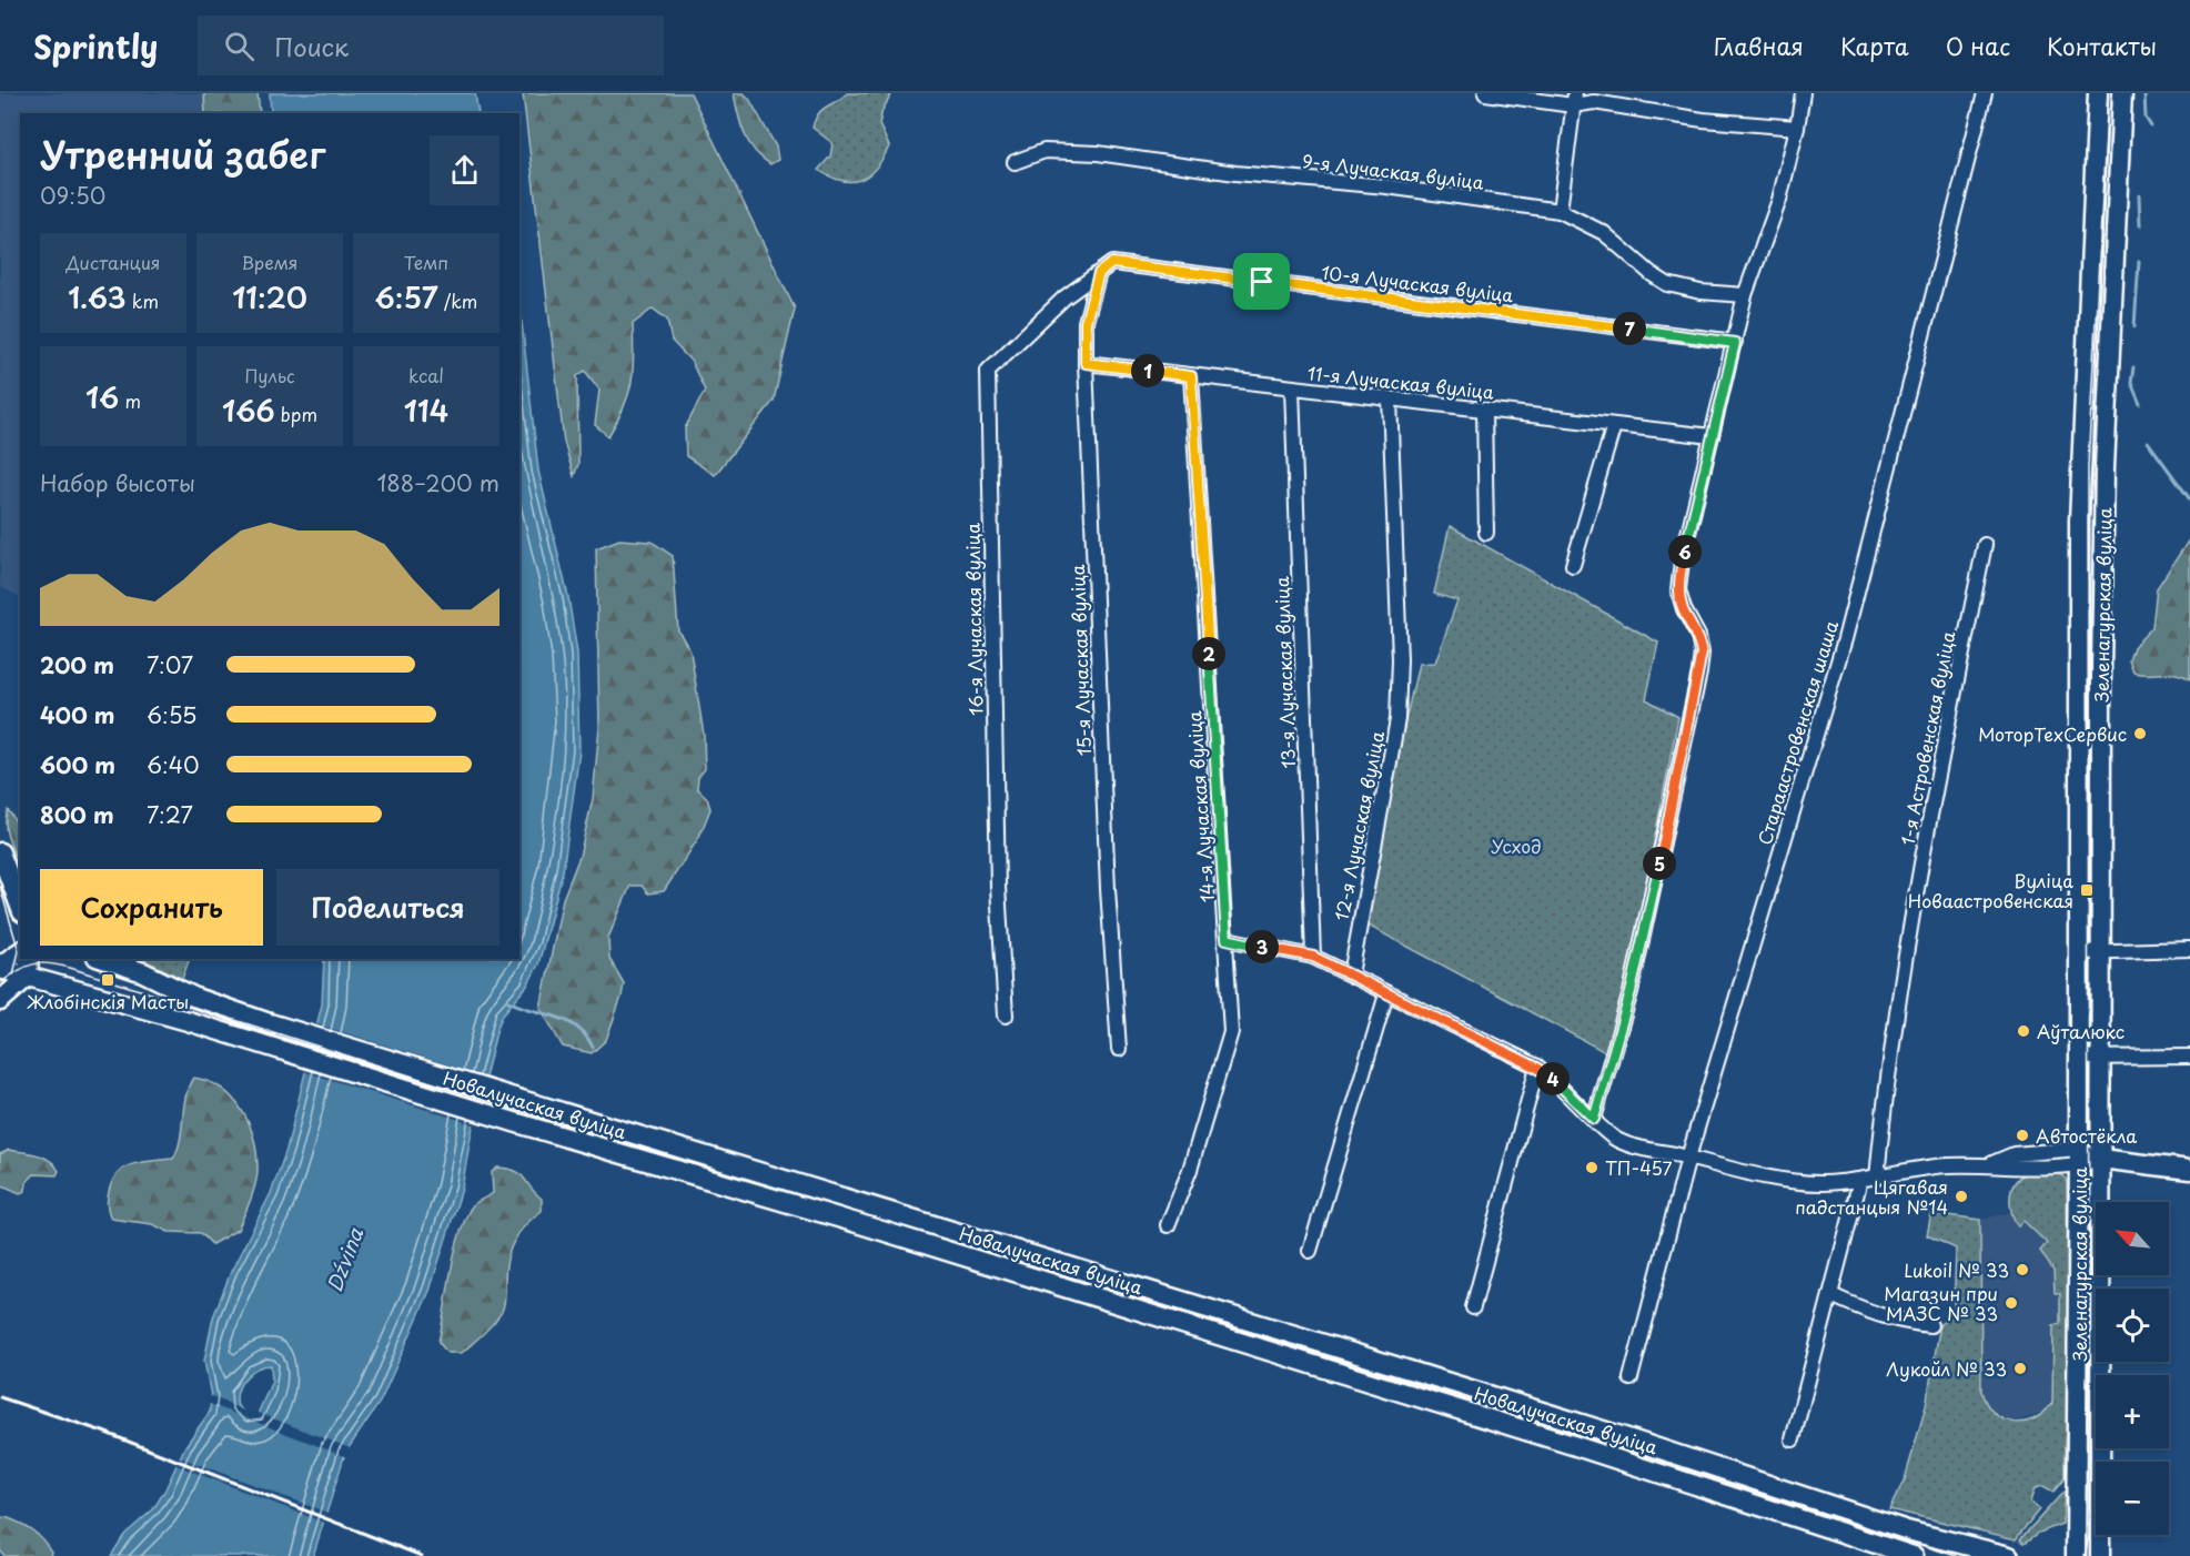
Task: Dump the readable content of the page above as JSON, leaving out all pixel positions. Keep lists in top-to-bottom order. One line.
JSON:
{"streets":{"main road":["Зеленагурская вуліца","Новалучаская вуліца"],"street":["9-я Лучаская вуліца","10-я Лучаская вуліца","11-я Лучаская вуліца","16-я Лучаская вуліца","15-я Лучаская вуліца","13-я Лучаская вуліца","Стараастровенская шаша","1-я Астровенская вуліца","14-я Лучаская вуліца","12-я Лучаская вуліца"]},"crossings":[["10-я Лучаская вуліца","16-я Лучаская вуліца"],["10-я Лучаская вуліца","15-я Лучаская вуліца"],["11-я Лучаская вуліца","15-я Лучаская вуліца"],["11-я Лучаская вуліца","13-я Лучаская вуліца"],["11-я Лучаская вуліца","14-я Лучаская вуліца"],["11-я Лучаская вуліца","12-я Лучаская вуліца"],["16-я Лучаская вуліца","15-я Лучаская вуліца"]],"water":["Dźvina"],"parks":["Усход"],"places":{"other":["МоторТехСервис","Аўталюкс","Автостёкла","ТП-457","Цягавая падстанцыя №14","Lukoil № 33","Магазин при МАЗС № 33","Лукойл № 33"],"transit":["Вуліца Новаастровенская","Жлобінскія Масты"]},"north":"top left","page":{"header":"Sprintly","search":"Поиск","nav":["Главная","Карта","О нас","Контакты"],"heading":["Утренний забег","09:50"],"stats":[["Дистанция","1.63 km"],["Время","11:20"],["Темп","6:57 /km"],["16 m"],["Пульс","166 bpm"],["kcal","114"]],"pins":["7","1","6","2","5","3","4"],"chart":["Набор высоты","188–200 m"],"list":[{"name":"200 m","note":"7:07"},{"name":"400 m","note":"6:55"},{"name":"600 m","note":"6:40"},{"name":"800 m","note":"7:27"}],"buttons":["Сохранить","Поделиться"],"map_buttons":["+","−"]}}
